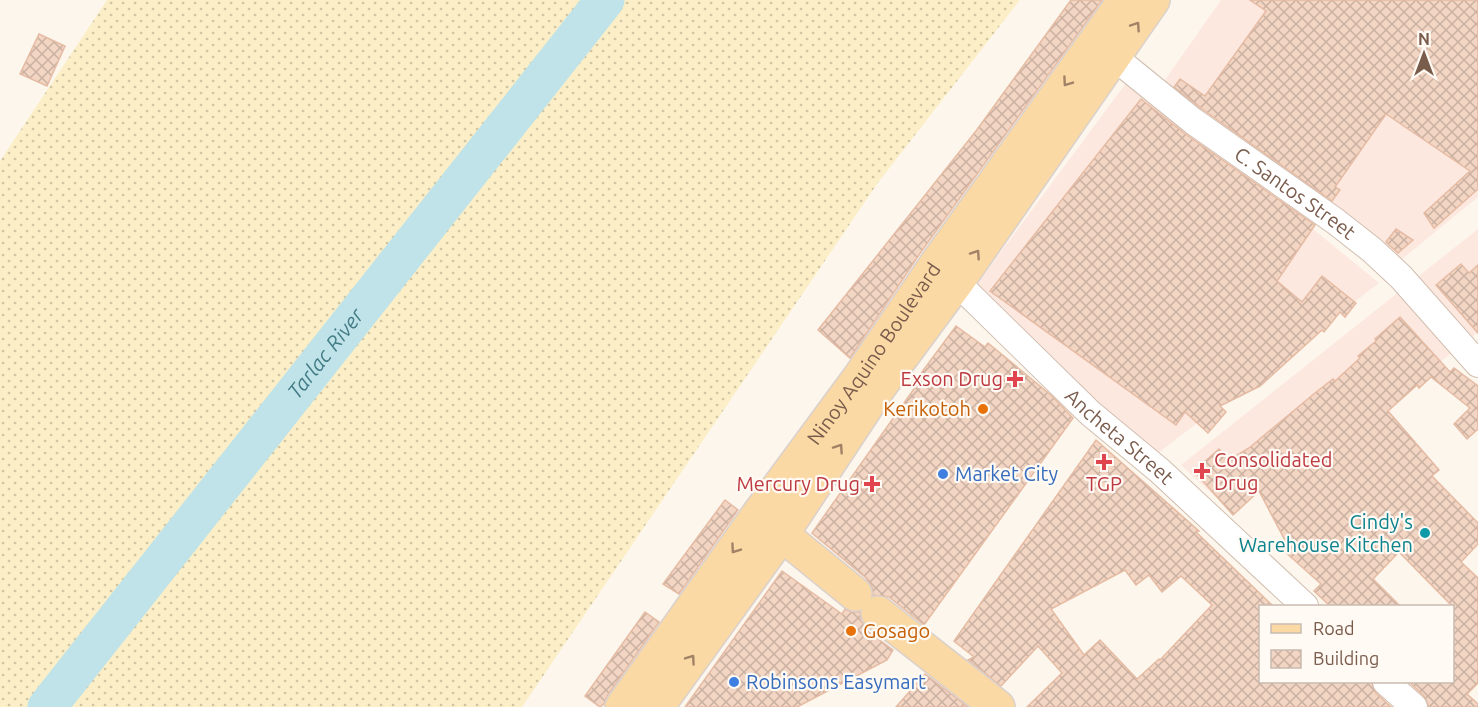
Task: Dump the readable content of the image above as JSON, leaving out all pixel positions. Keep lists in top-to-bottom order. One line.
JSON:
{"streets":{"main road":["Ninoy Aquino Boulevard"],"street":["C. Santos Street","Ancheta Street"]},"crossings":[["C. Santos Street","Ninoy Aquino Boulevard"],["Ninoy Aquino Boulevard","Ancheta Street"]],"water":["Tarlac River"],"places":{"health":["Exson Drug","TGP","Consolidated Drug","Mercury Drug"],"other":["Kerikotoh","Market City","Cindy's Warehouse Kitchen","Gosago","Robinsons Easymart"]},"legend":["Road","Building"],"north":"top"}
